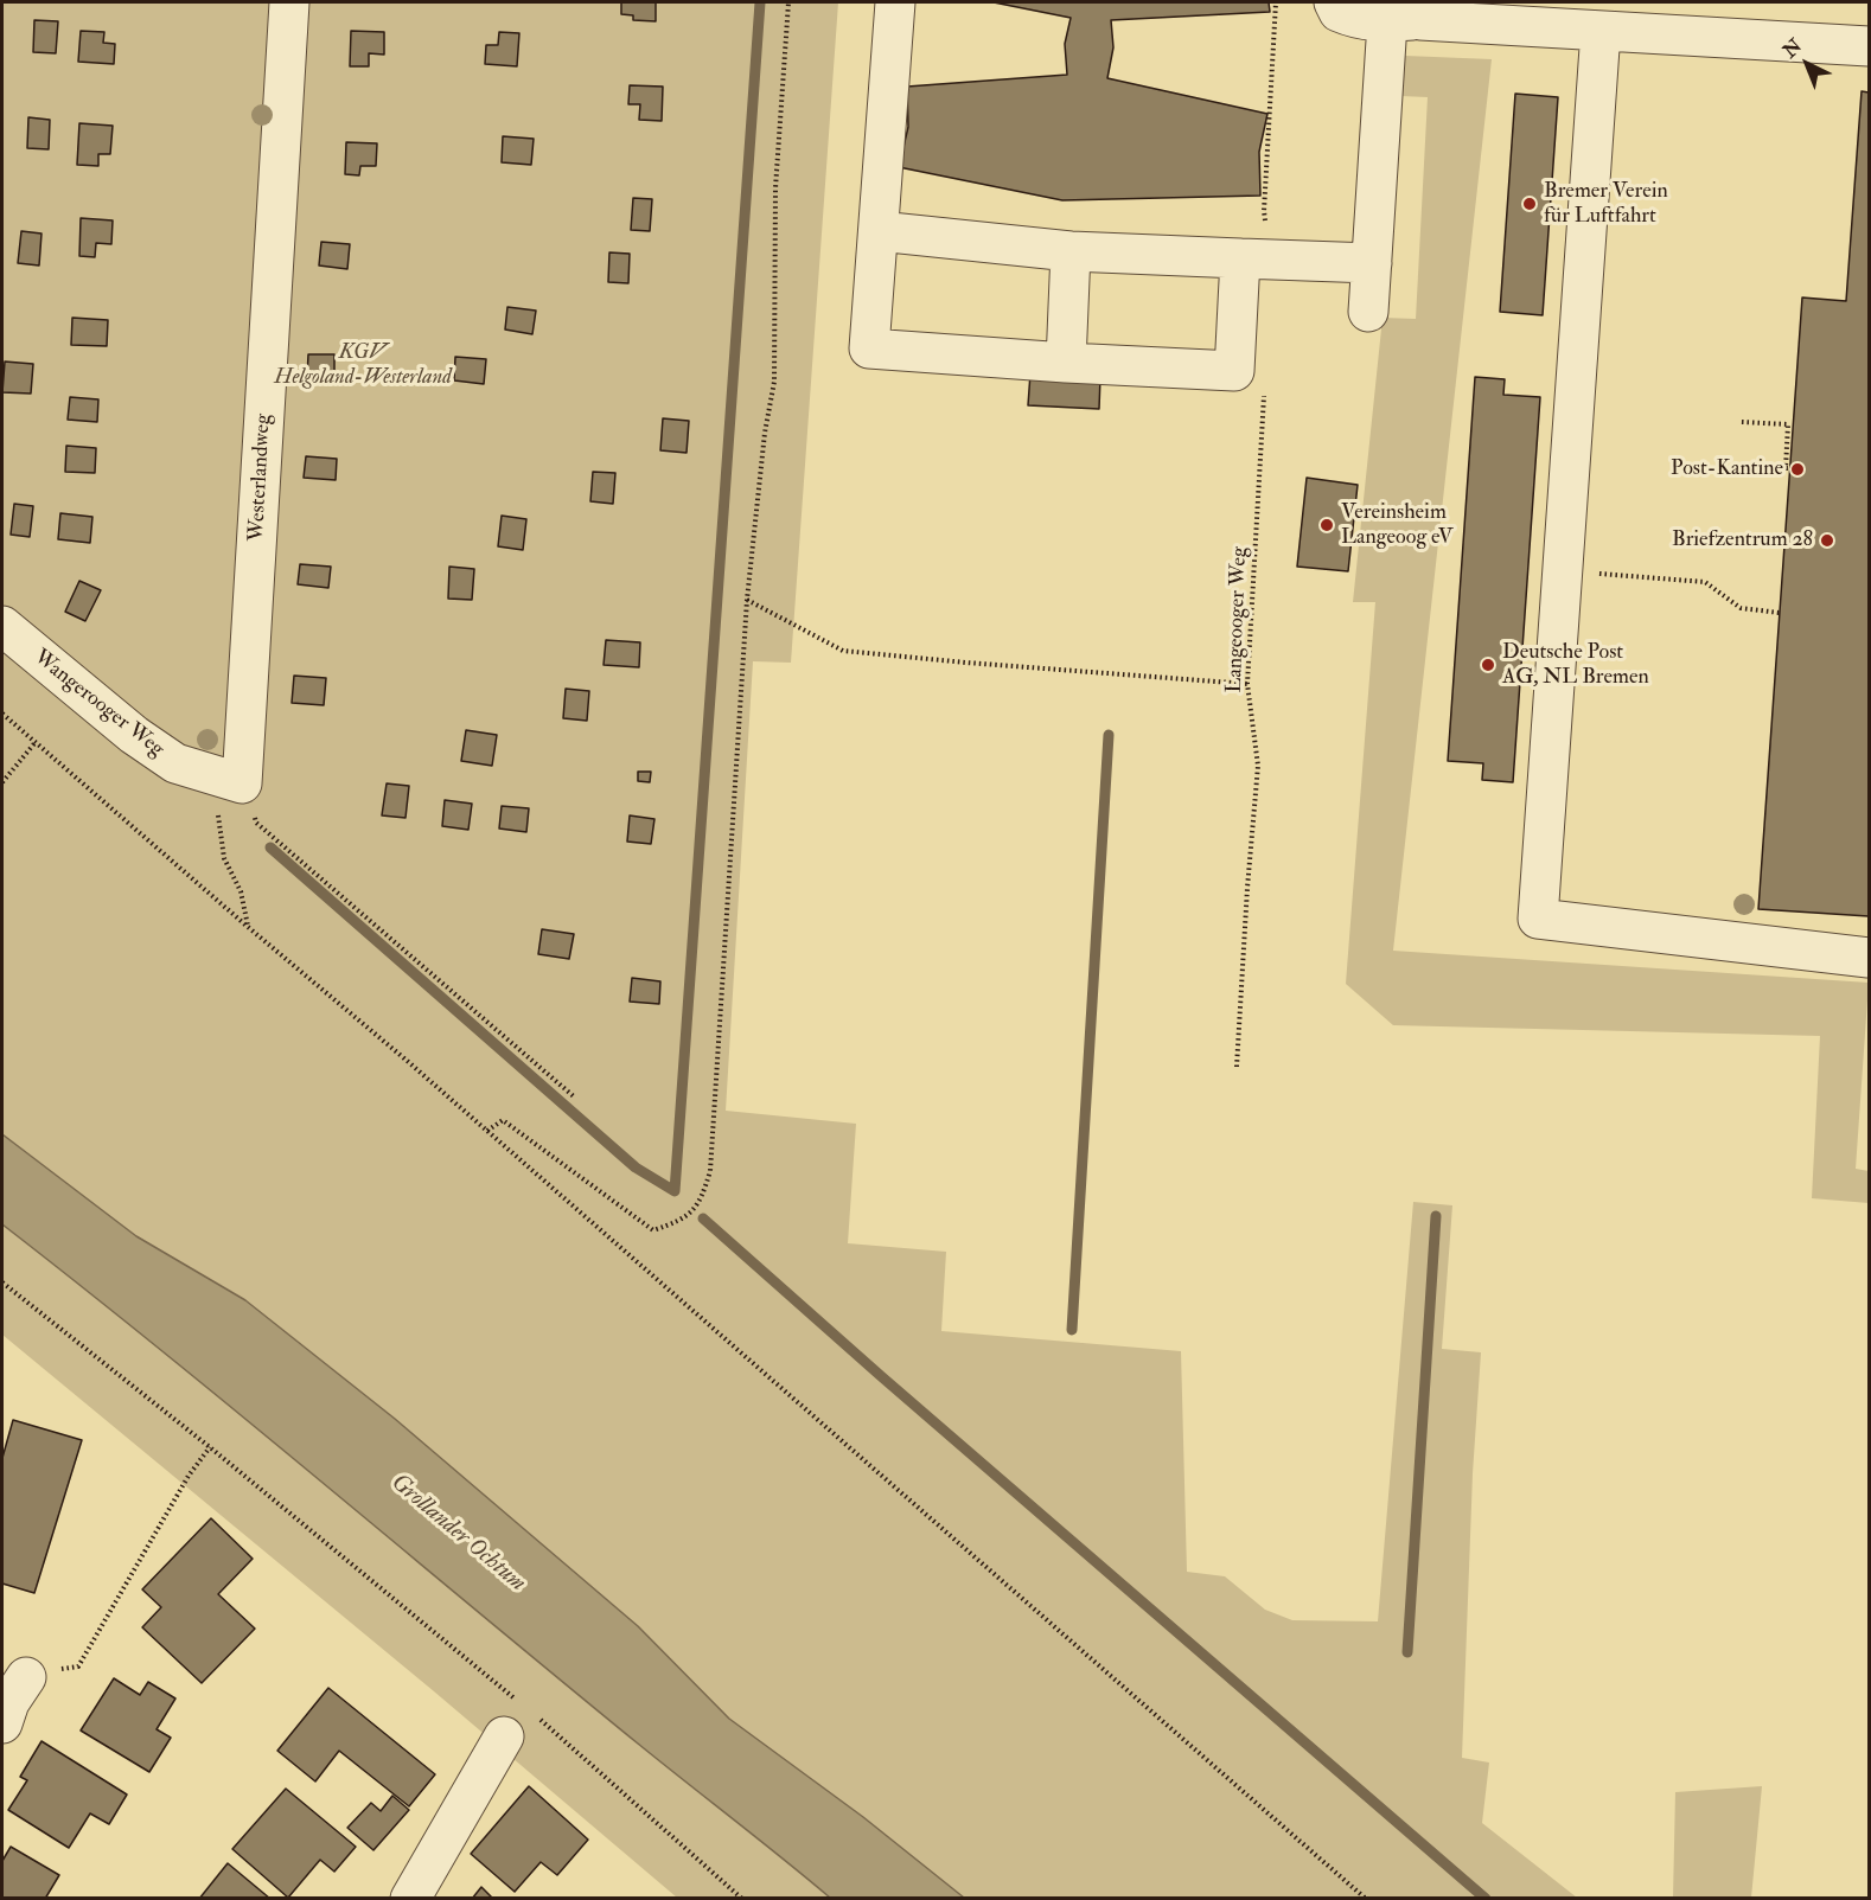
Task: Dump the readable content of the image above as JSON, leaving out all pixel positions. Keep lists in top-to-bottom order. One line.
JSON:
{"streets":{"street":["Westerlandweg","Wangerooger Weg"],"path":["Langeooger Weg"]},"crossings":[["Westerlandweg","Wangerooger Weg"]],"water":["Grollander Ochtum"],"parks":["KGV Helgoland-Westerland"],"places":["Bremer Verein für Luftfahrt","Post-Kantine","Vereinsheim Langeoog eV","Briefzentrum 28","Deutsche Post AG, NL Bremen"],"north":"top left"}
